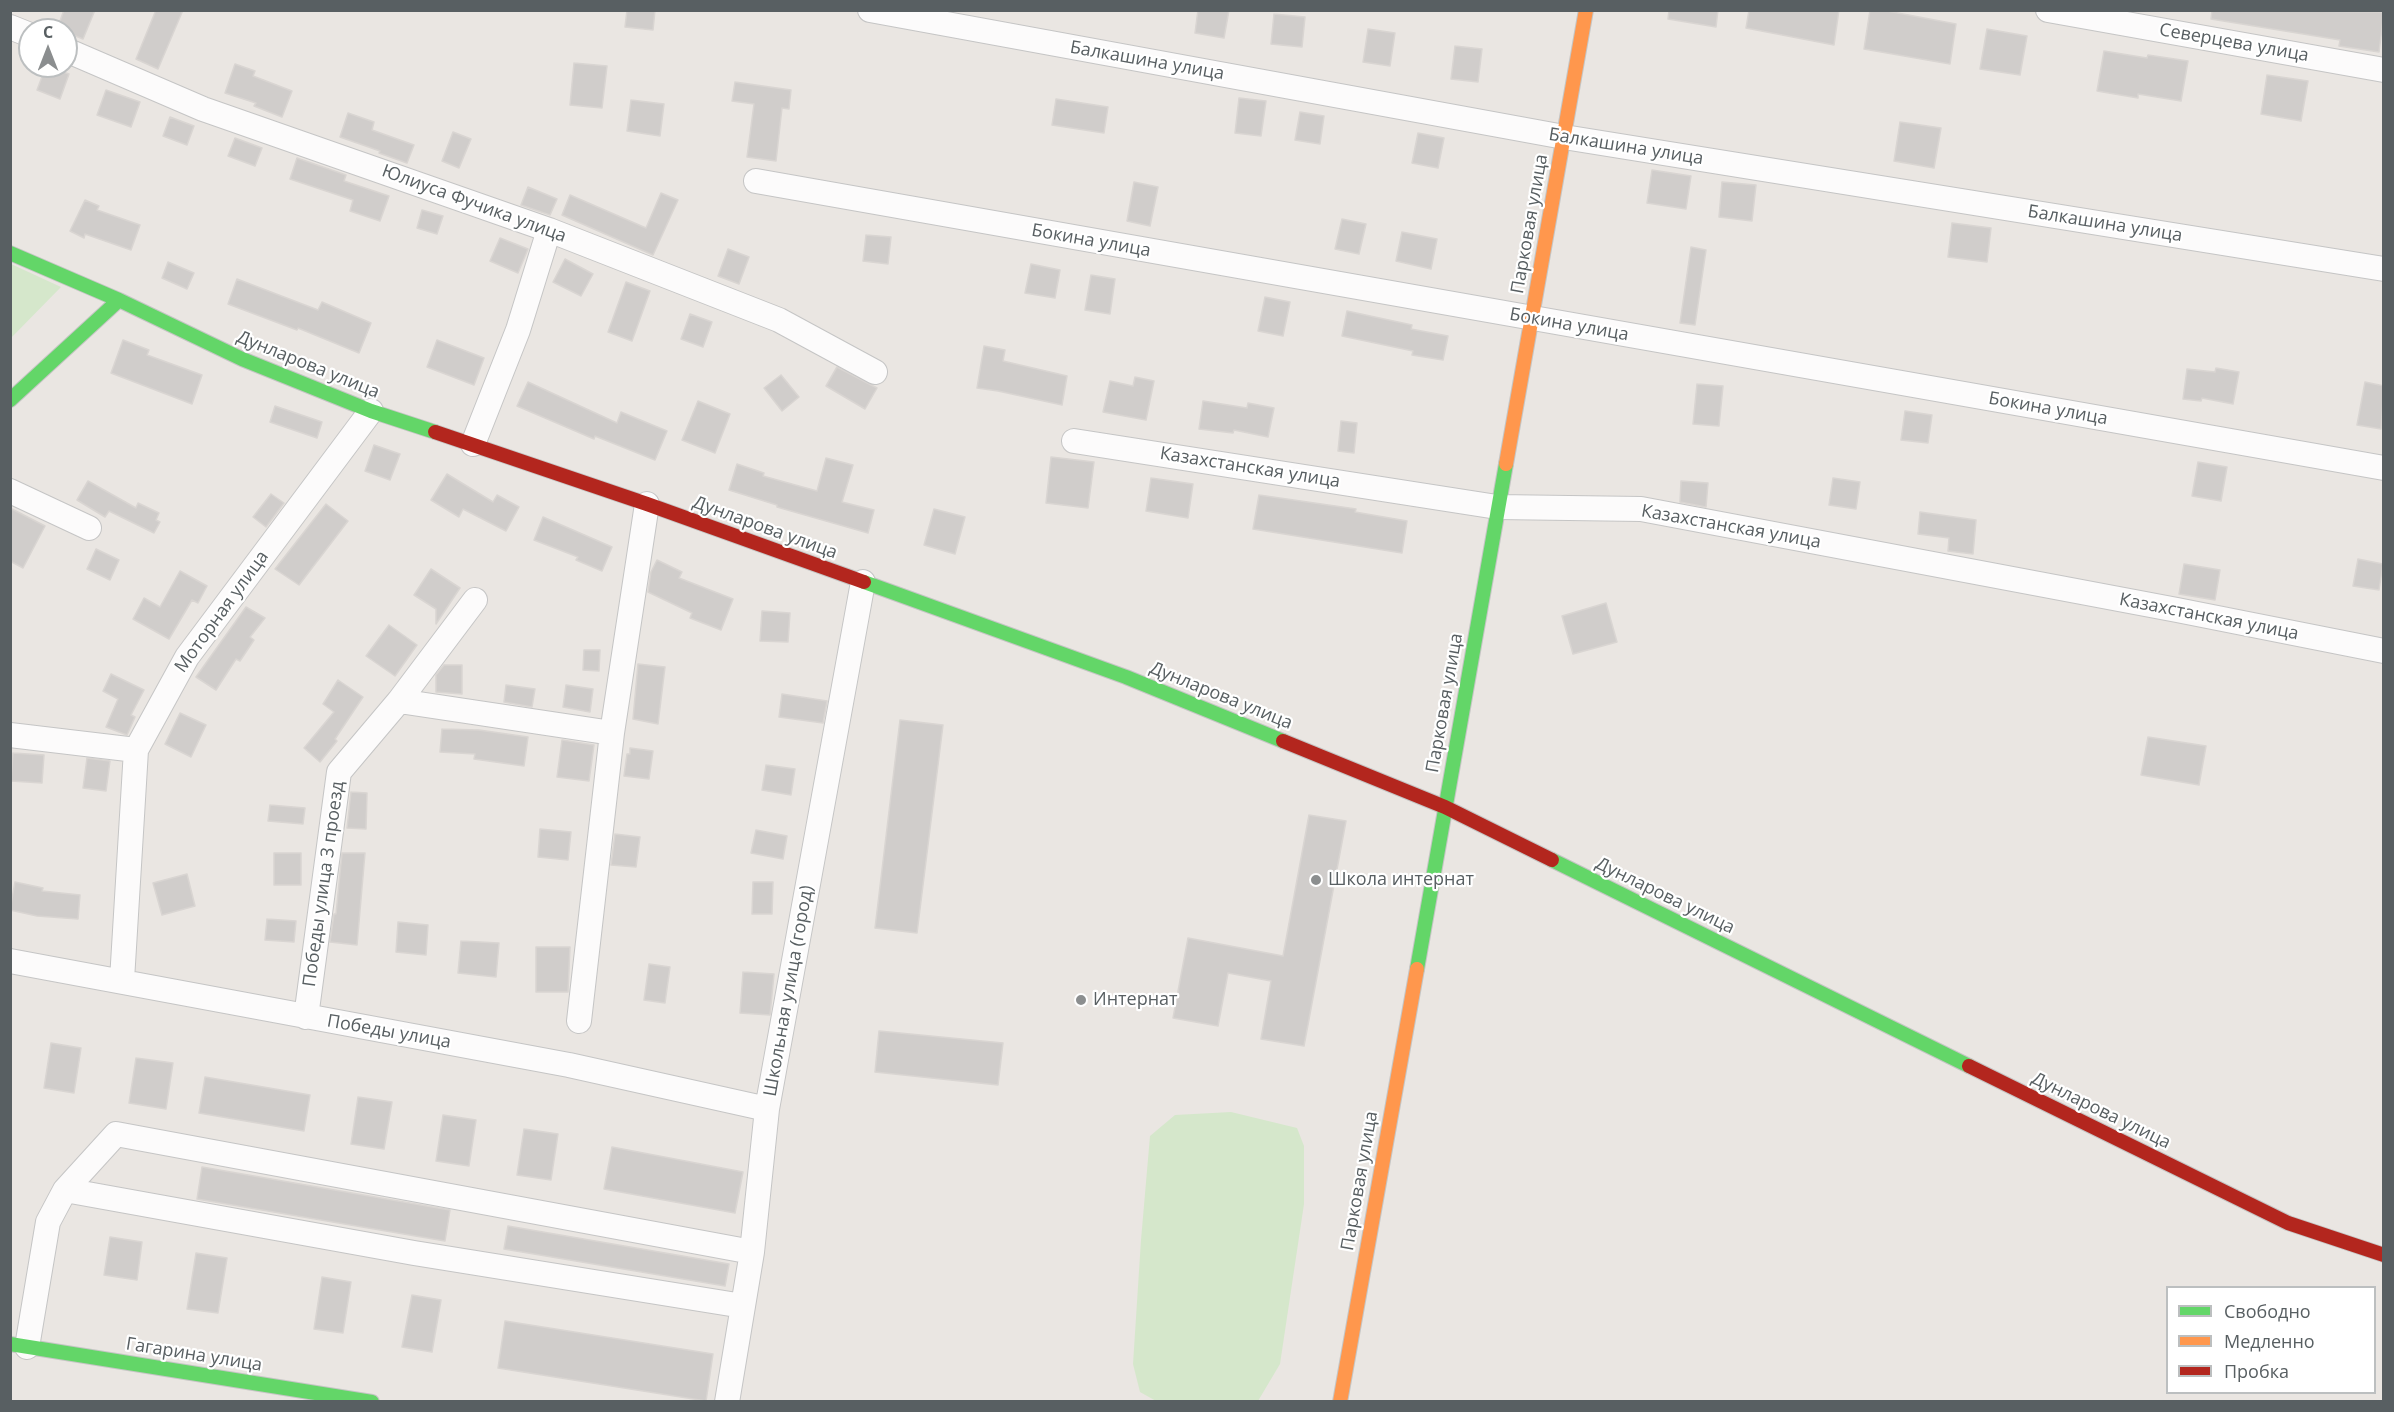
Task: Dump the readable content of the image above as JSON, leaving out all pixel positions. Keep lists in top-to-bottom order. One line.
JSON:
{"streets":{"street":["Северцева улица","Балкашина улица","Юлиуса Фучика улица","Парковая улица","Бокина улица","Дунларова улица","Казахстанская улица","Моторная улица","Победы улица 3 проезд","Школьная улица (город)","Победы улица","Гагарина улица"]},"crossings":[["Балкашина улица","Парковая улица"],["Парковая улица","Бокина улица"],["Парковая улица","Дунларова улица"],["Парковая улица","Казахстанская улица"],["Дунларова улица","Моторная улица"],["Дунларова улица","Школьная улица (город)"],["Моторная улица","Победы улица"],["Победы улица 3 проезд","Победы улица"],["Школьная улица (город)","Победы улица"]],"places":["Школа интернат","Интернат"],"legend":["Свободно","Медленно","Пробка"],"north":"top"}
